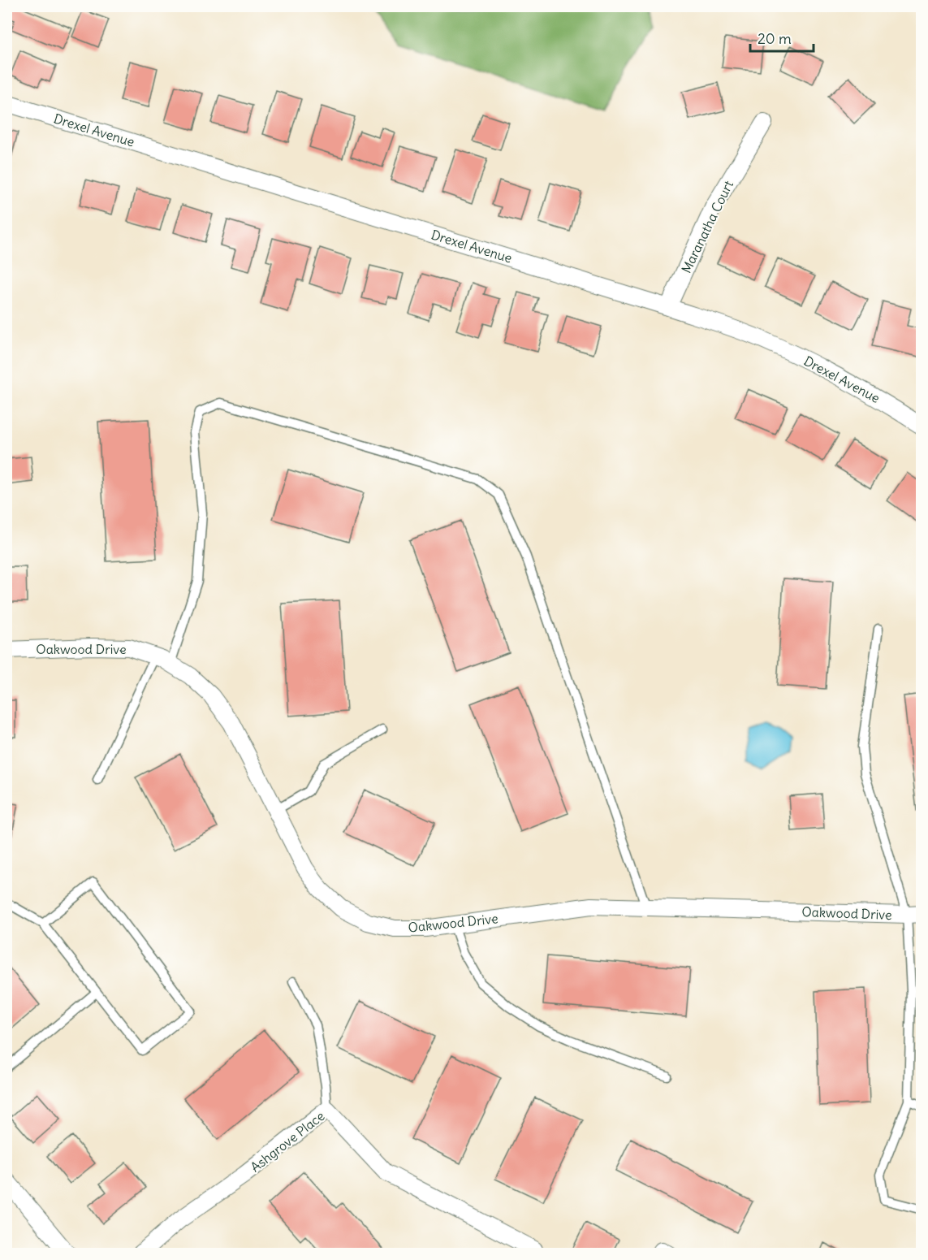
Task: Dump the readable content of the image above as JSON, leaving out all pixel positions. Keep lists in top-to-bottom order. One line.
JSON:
{"streets":{"street":["Drexel Avenue","Maranatha Court","Oakwood Drive","Ashgrove Place"]},"crossings":[["Drexel Avenue","Maranatha Court"]],"scale_bar":"20 m"}
